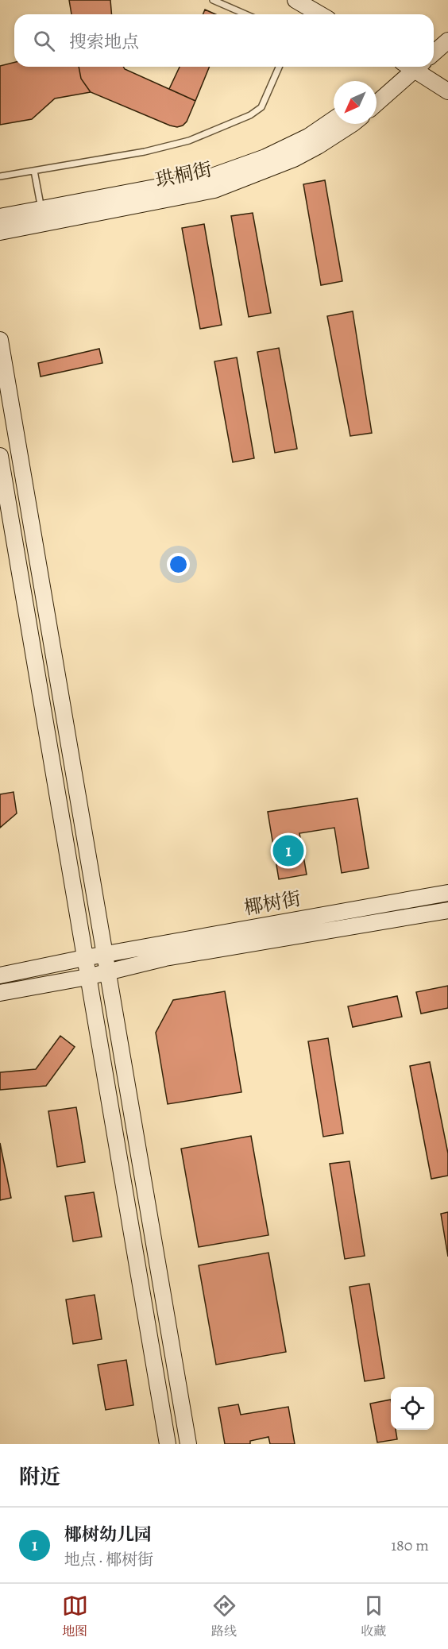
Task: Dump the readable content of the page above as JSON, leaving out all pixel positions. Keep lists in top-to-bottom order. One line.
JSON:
{"streets":{"street":["珙桐街","椰树街"]},"north":"bottom left","page":{"search":"搜索地点","pins":"1","heading":"附近","list":[{"mark":"1","name":"椰树幼儿园","note":"地点 · 椰树街","value":"180 m"}],"nav":["地图","路线","收藏"]}}
